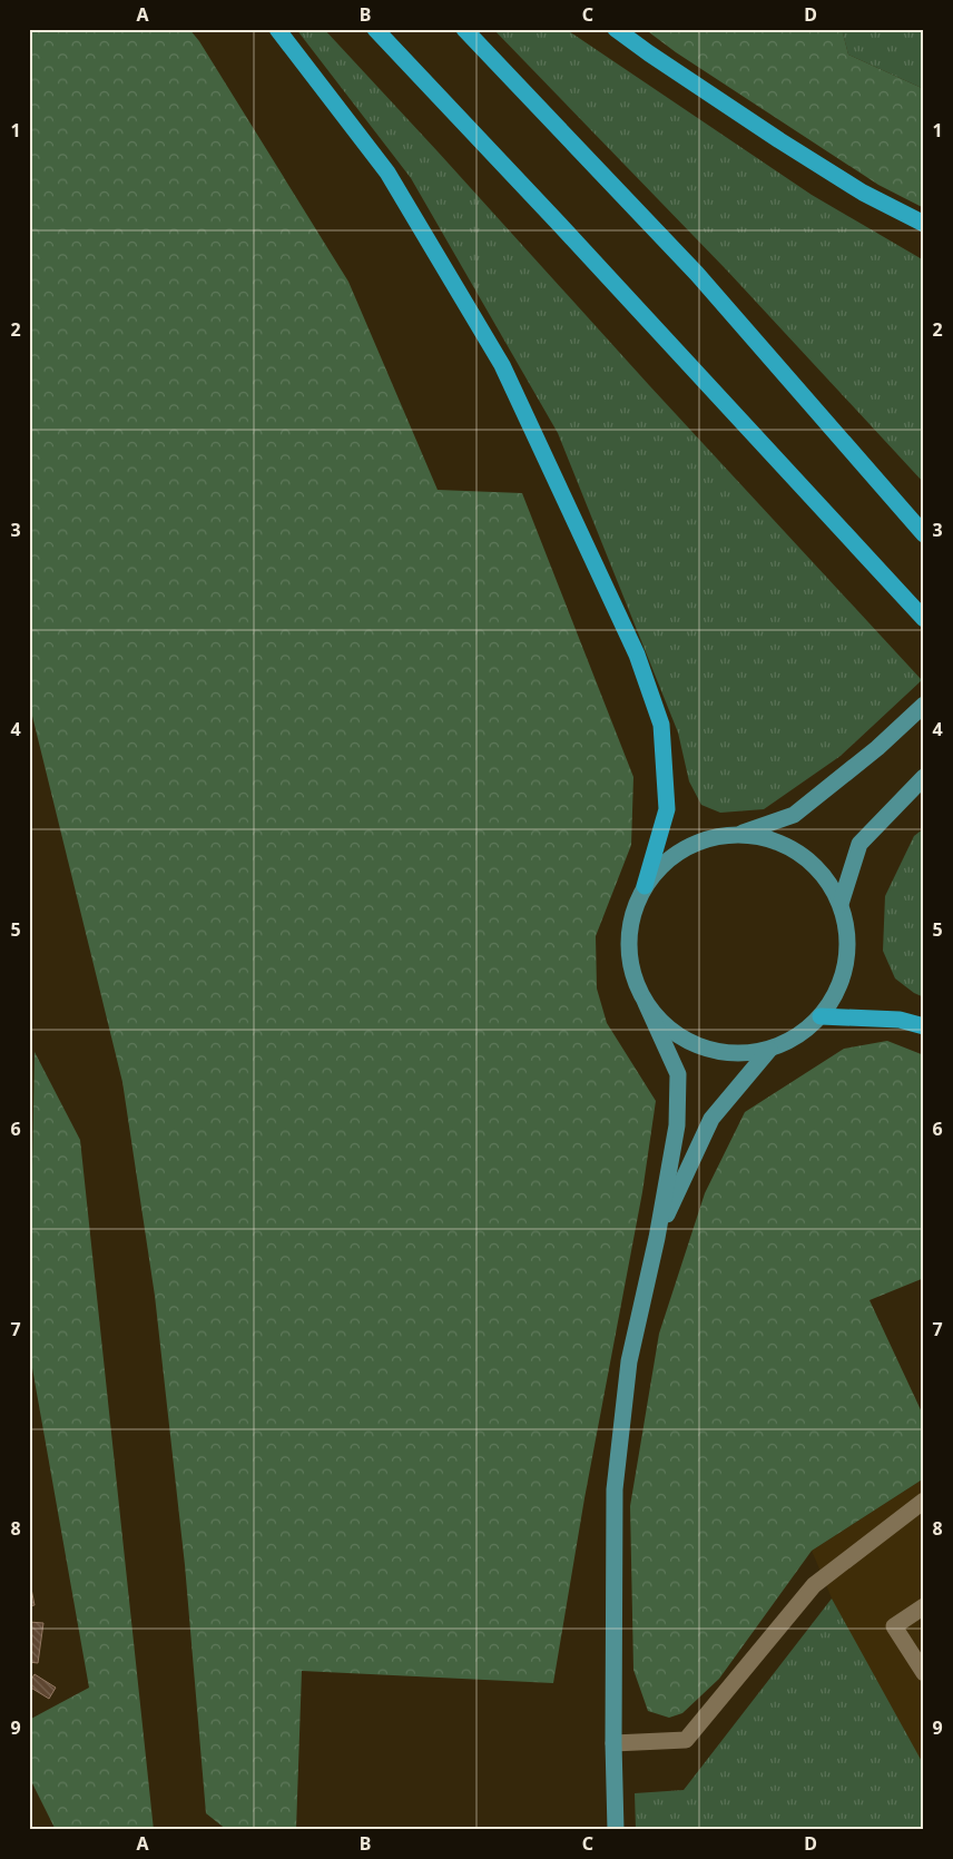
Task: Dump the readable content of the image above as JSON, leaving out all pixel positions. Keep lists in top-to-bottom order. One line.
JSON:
{"grid":{"columns":["A","B","C","D"],"rows":["1","2","3","4","5","6","7","8","9"]}}
